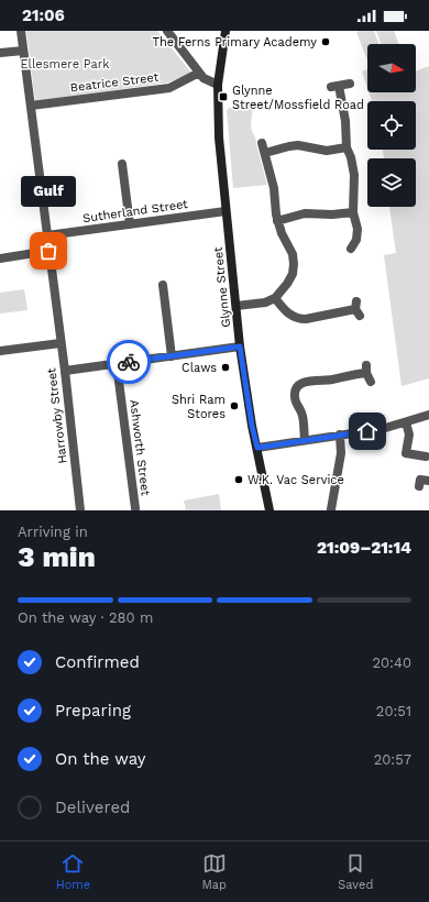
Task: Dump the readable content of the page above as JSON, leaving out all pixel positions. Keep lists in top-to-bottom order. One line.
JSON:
{"streets":{"main road":["Glynne Street"],"street":["Beatrice Street","Sutherland Street","Harrowby Street","Ashworth Street"]},"crossings":[["Beatrice Street","Harrowby Street"],["Sutherland Street","Glynne Street"],["Sutherland Street","Harrowby Street"]],"parks":["Ellesmere Park"],"places":{"other":["The Ferns Primary Academy","Gulf","Claws","Shri Ram Stores","W.K. Vac Service"],"transit":["Glynne Street/Mossfield Road"]},"north":"right","page":{"status":"21:06","bubble":"Gulf","heading":["3 min","Arriving in","21:09–21:14"],"bar":"On the way · 280 m","list":[["Confirmed","20:40"],["Preparing","20:51"],["On the way","20:57"],"Delivered"],"tabs":["Home","Map","Saved"]}}
